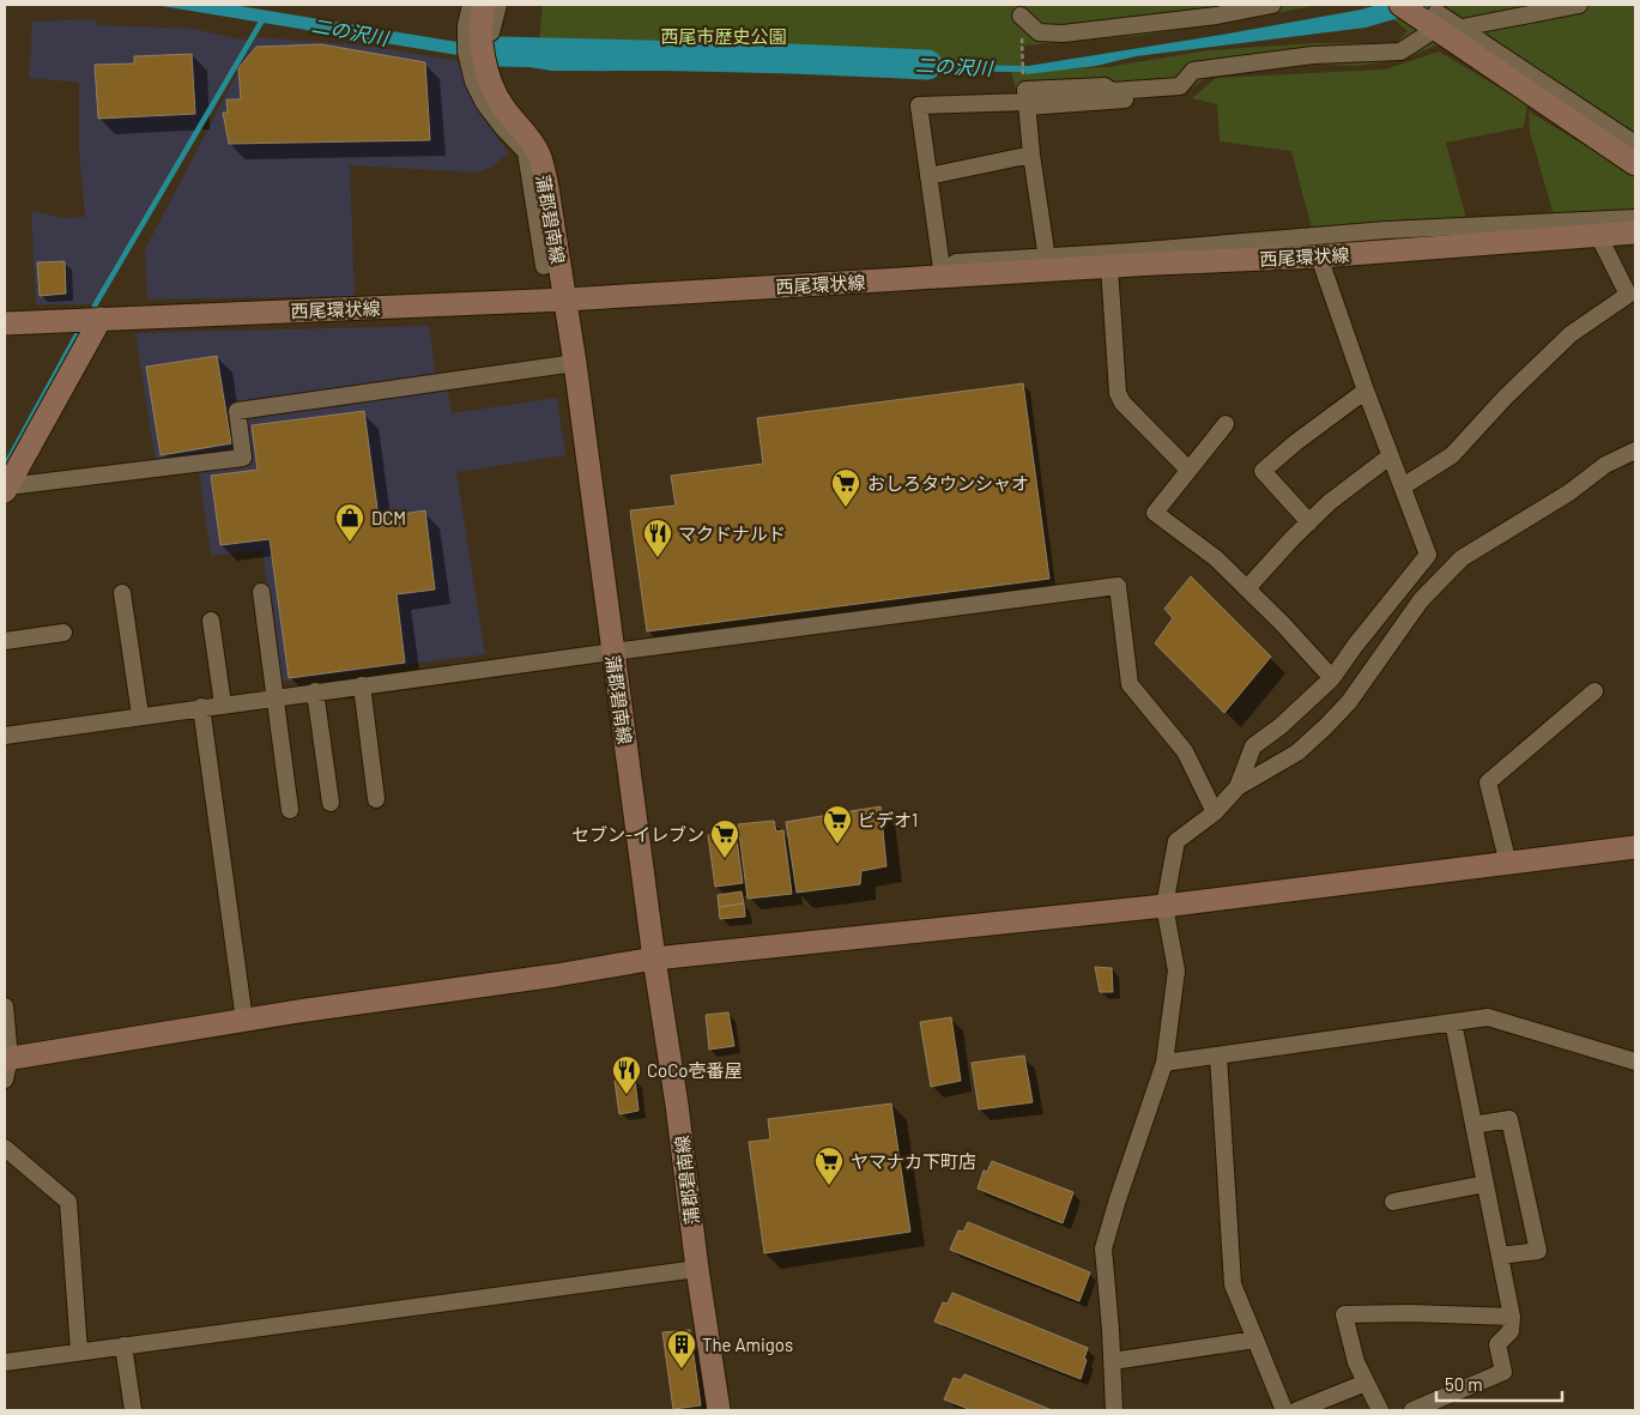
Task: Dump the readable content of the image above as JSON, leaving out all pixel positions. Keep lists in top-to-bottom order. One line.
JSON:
{"streets":{"main road":["蒲郡碧南線","西尾環状線"]},"crossings":[["蒲郡碧南線","西尾環状線"]],"water":["二の沢川"],"parks":["西尾市歴史公園"],"places":{"supermarket":["おしろタウンシャオ","ビデオ1","セブン-イレブン","ヤマナカ下町店"],"shop":["DCM"],"restaurant":["マクドナルド","CoCo壱番屋"],"building":["The Amigos"]},"scale_bar":"50 m"}
